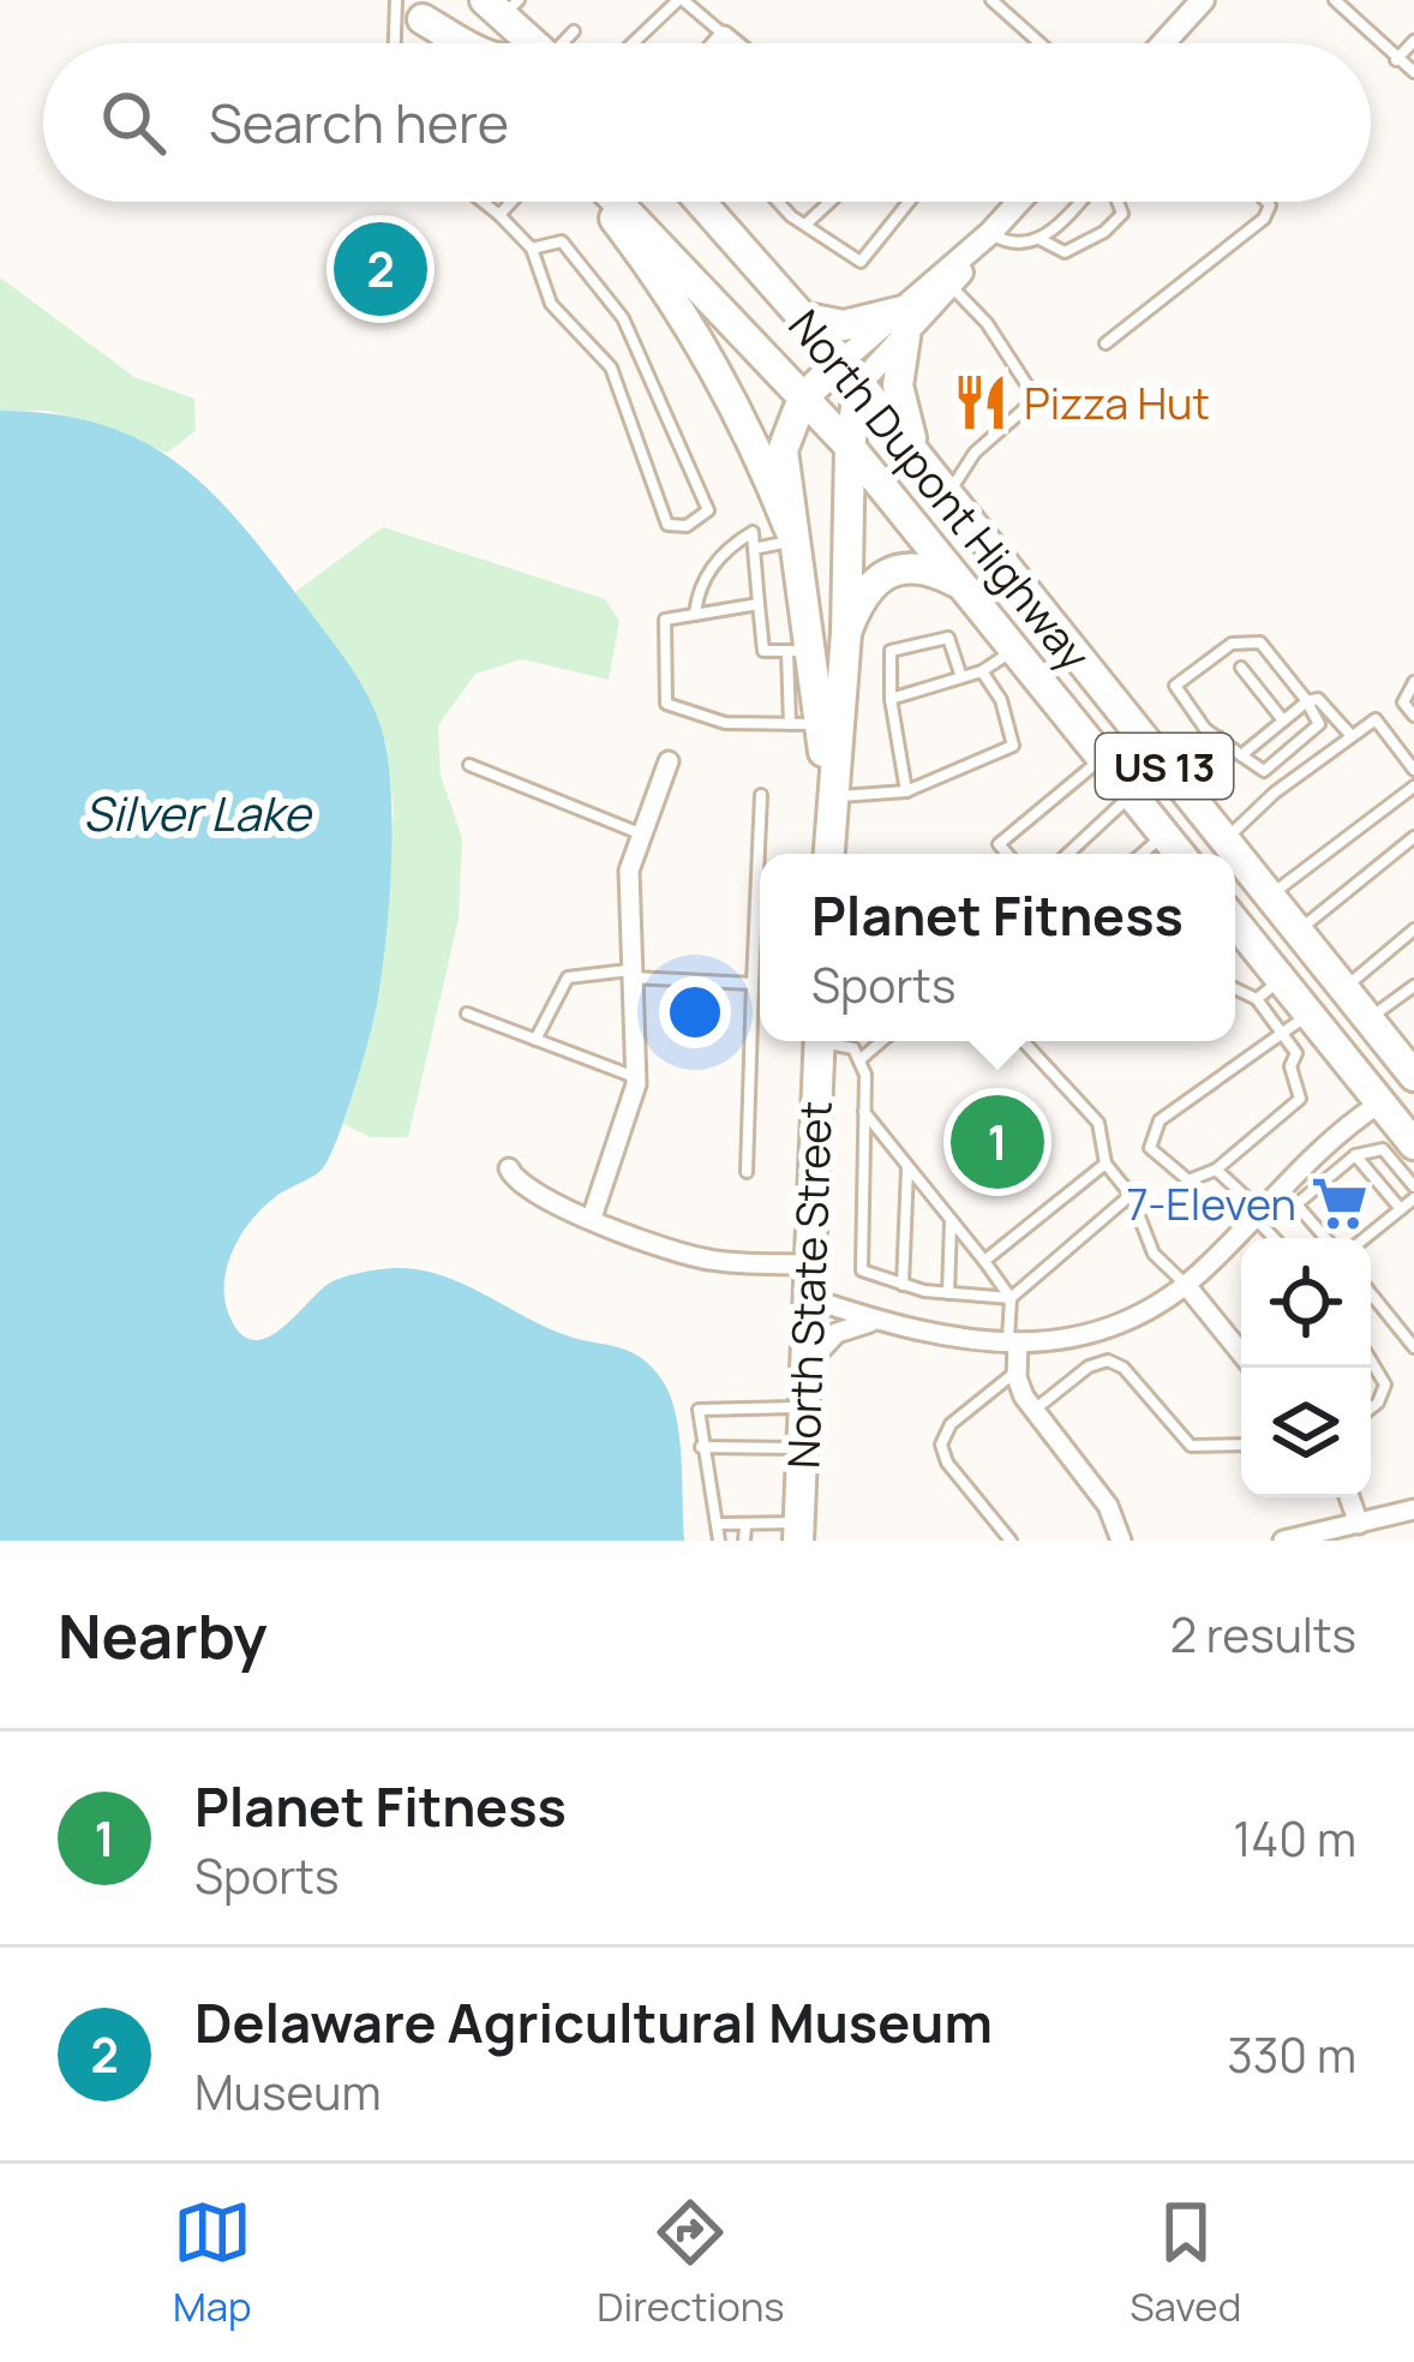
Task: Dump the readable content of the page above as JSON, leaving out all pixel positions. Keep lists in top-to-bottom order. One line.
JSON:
{"streets":{"main road":["North Dupont Highway","US 13","North State Street"]},"water":["Silver Lake"],"places":{"restaurant":["Pizza Hut"],"supermarket":["7-Eleven"]},"page":{"search":"Search here","pins":["2","1"],"popup":["Planet Fitness","Sports"],"heading":["Nearby","2 results"],"list":[{"mark":"1","name":"Planet Fitness","note":"Sports","value":"140 m"},{"mark":"2","name":"Delaware Agricultural Museum","note":"Museum","value":"330 m"}],"nav":["Map","Directions","Saved"]}}
